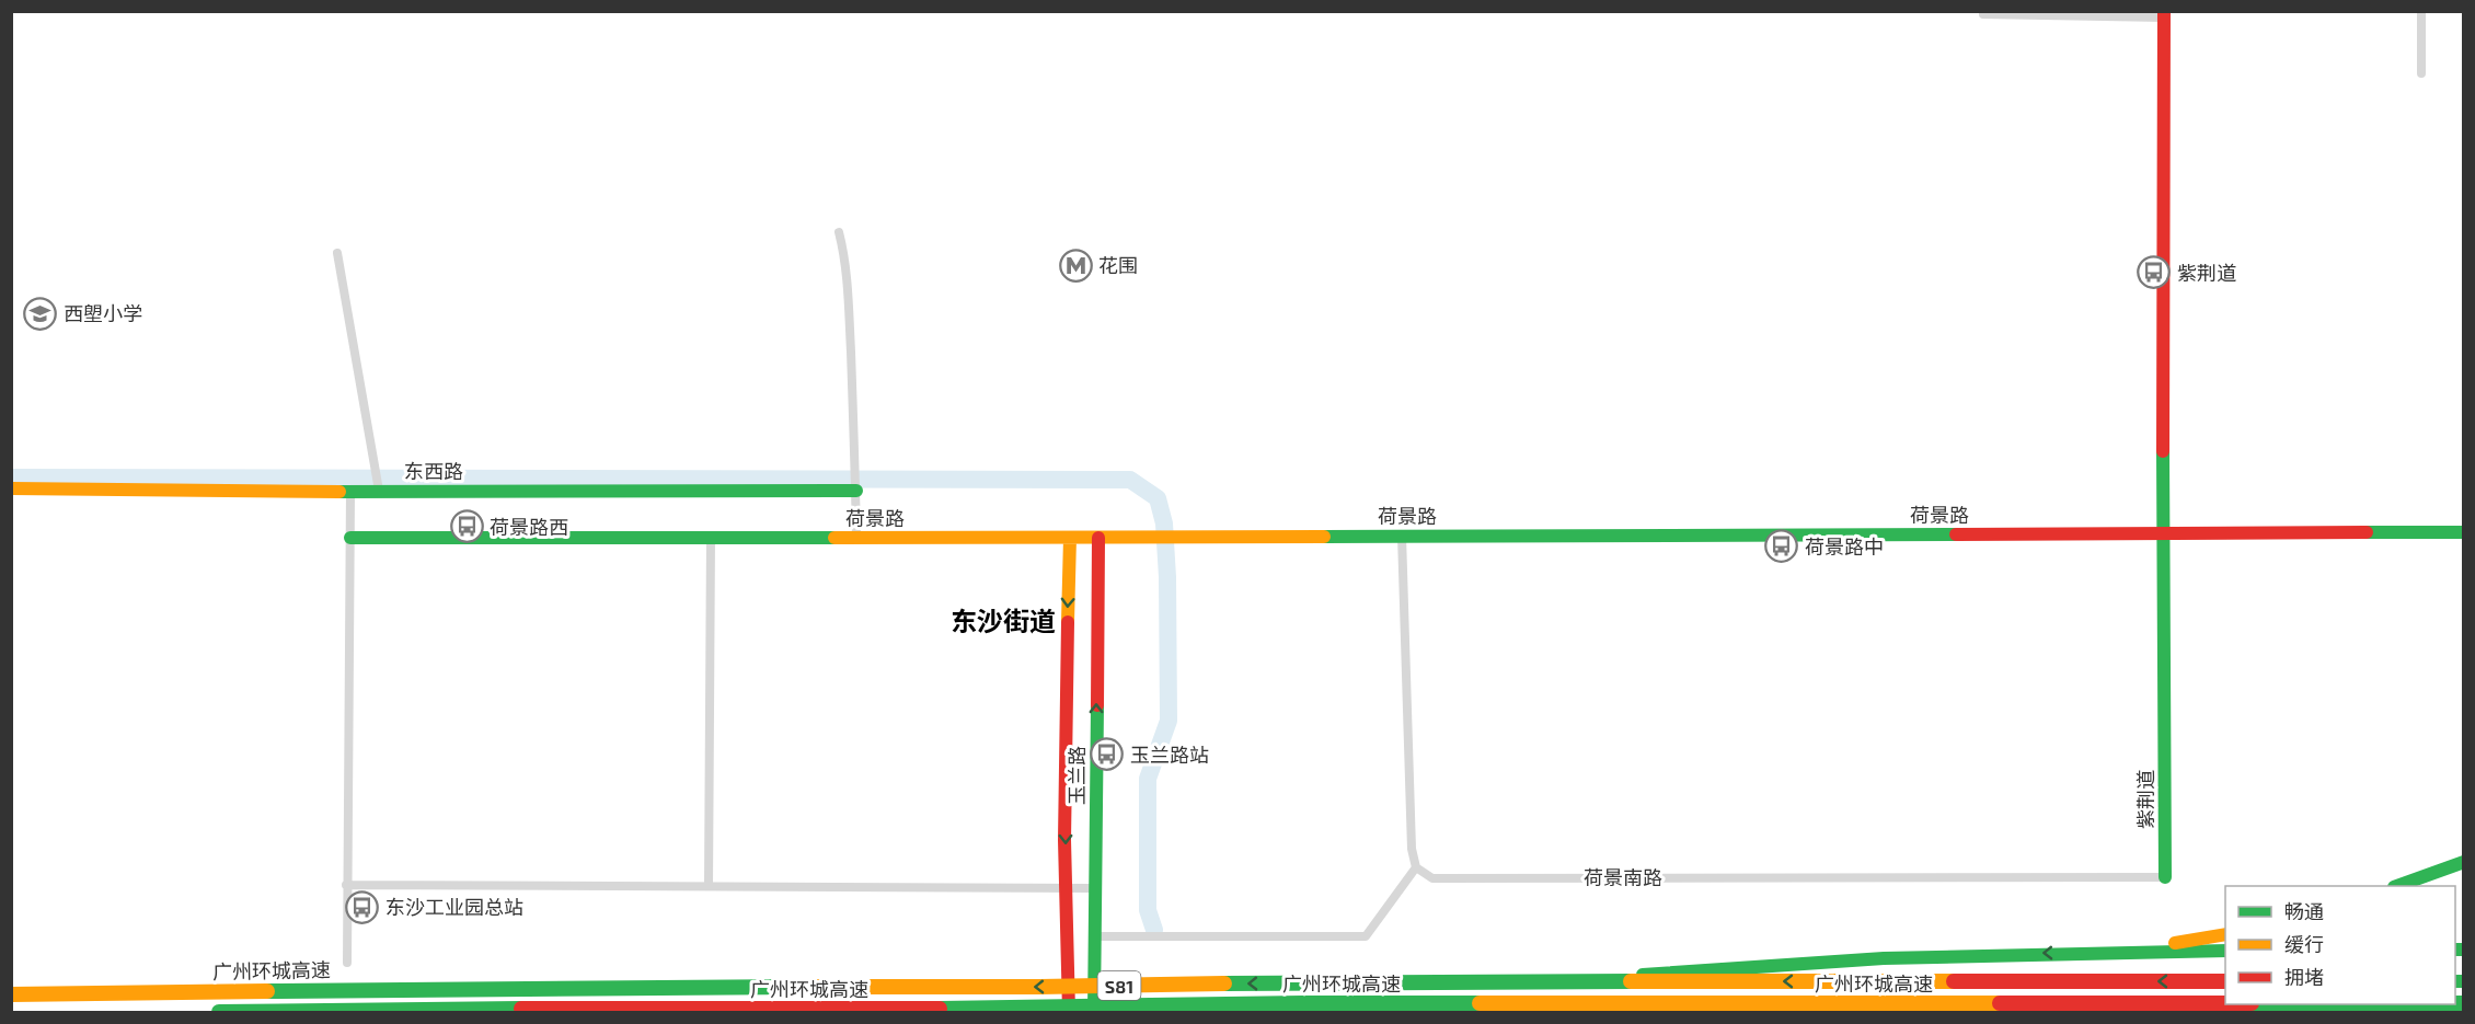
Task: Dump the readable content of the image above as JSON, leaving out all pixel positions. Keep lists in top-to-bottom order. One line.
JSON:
{"streets":{"main road":["东西路","荷景路","玉兰路","紫荆道","广州环城高速","S81"],"street":["荷景南路"]},"crossings":[["荷景路","玉兰路"],["荷景路","紫荆道"],["紫荆道","荷景南路"]],"districts":["东沙街道"],"places":{"metro station":["花围"],"bus stop":["紫荆道","荷景路西","荷景路中","玉兰路站","东沙工业园总站"],"school or university":["西塱小学"]},"legend":["畅通","缓行","拥堵"]}
